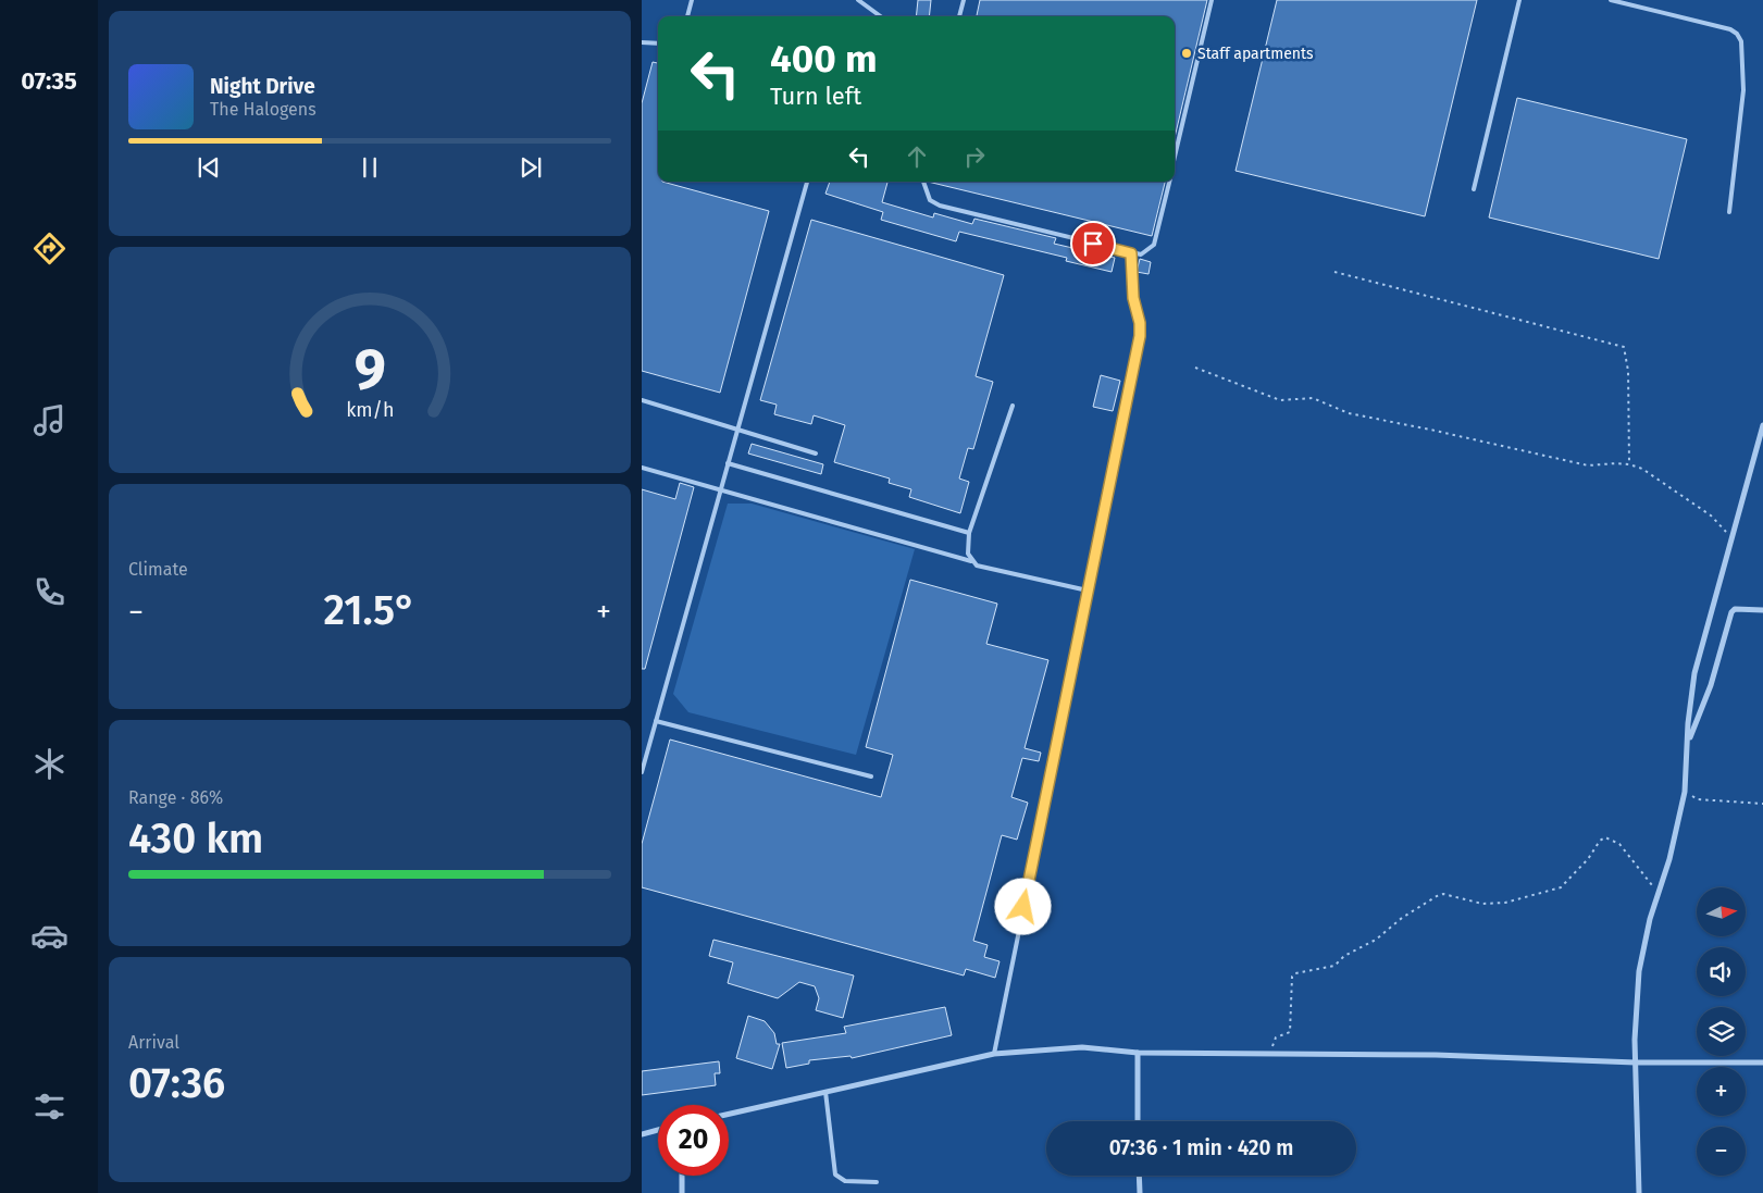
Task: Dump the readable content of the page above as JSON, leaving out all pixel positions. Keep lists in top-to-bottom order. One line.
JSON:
{"places":["Staff apartments"],"north":"right","page":{"tabs":"07:35","turn":["400 m","Turn left"],"song":["Night Drive","The Halogens"],"tile":["Climate",["Range · 86%","430 km"],["Arrival","07:36"]],"heat":["−","21.5°","+"],"map_buttons":["+","−"],"limit":"20","trip":"07:36 · 1 min · 420 m","gauge":["9","km/h"]}}
